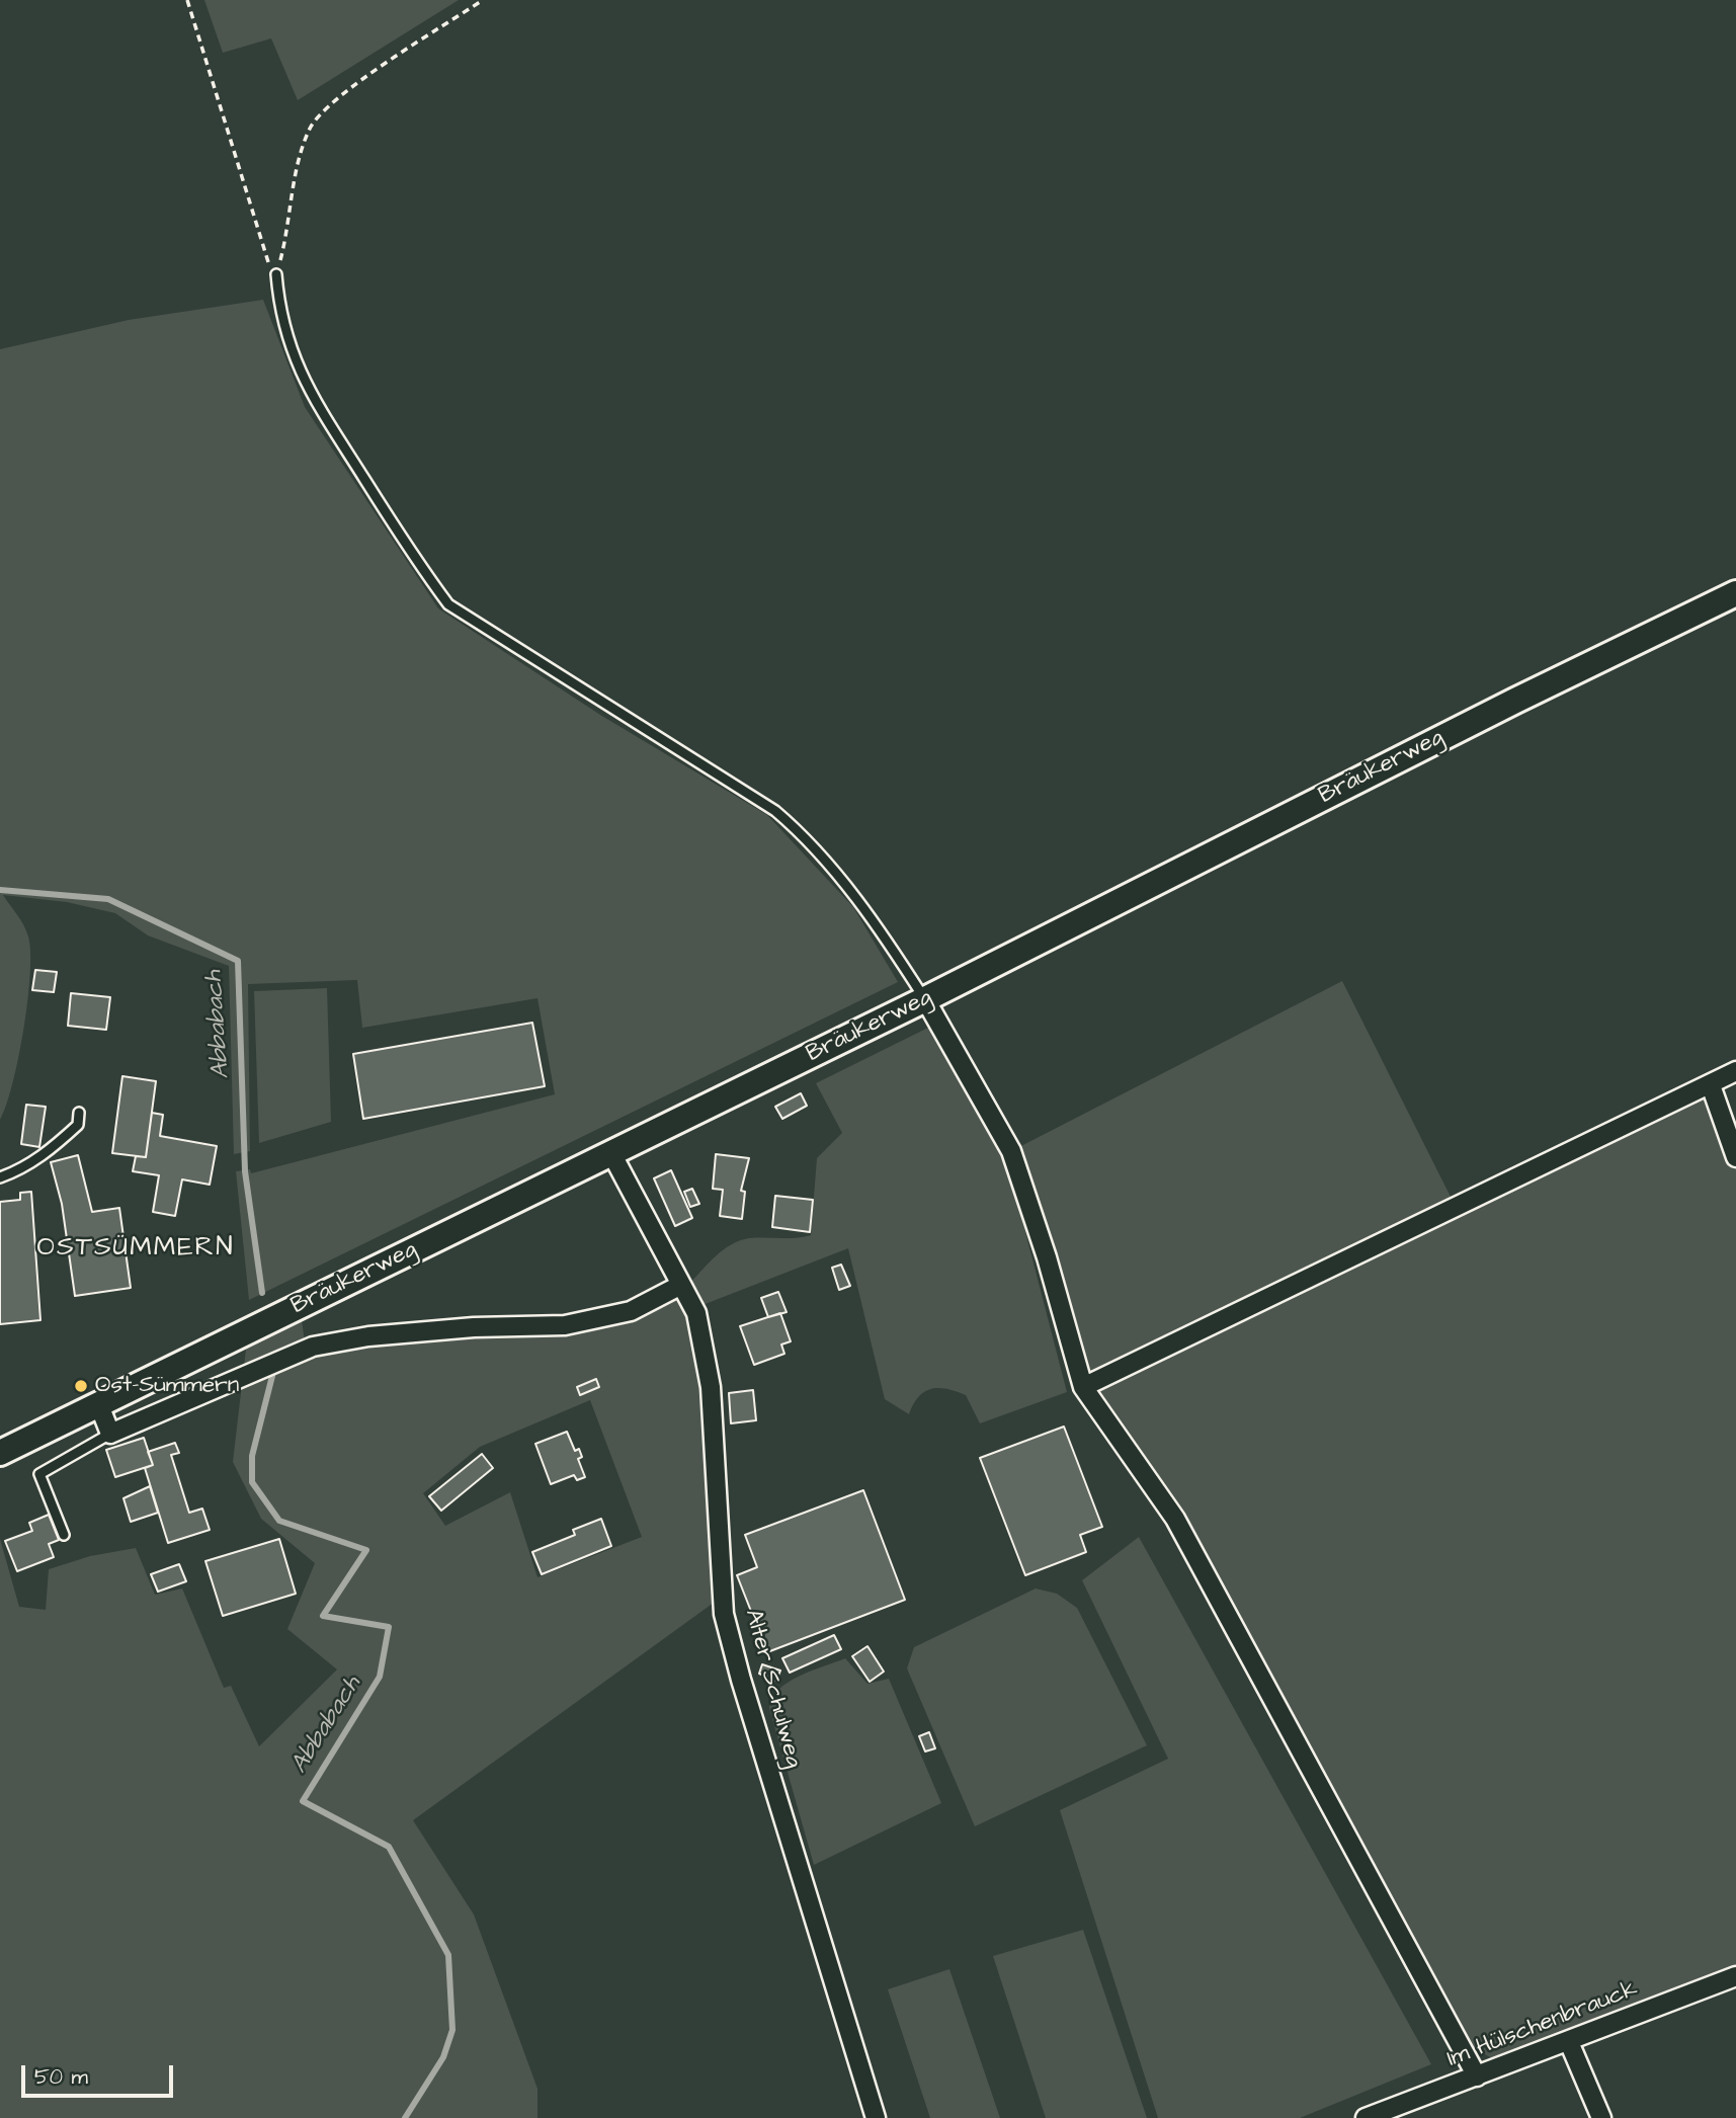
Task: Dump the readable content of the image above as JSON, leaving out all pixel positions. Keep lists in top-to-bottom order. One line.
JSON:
{"streets":{"main road":["Bräukerweg"],"street":["Alter Schulweg","Im Hülschenbrauck"]},"crossings":[["Bräukerweg","Alter Schulweg"]],"districts":["OSTSÜMMERN"],"water":["Abbabach"],"places":["Ost-Sümmern"],"scale_bar":"50 m"}
